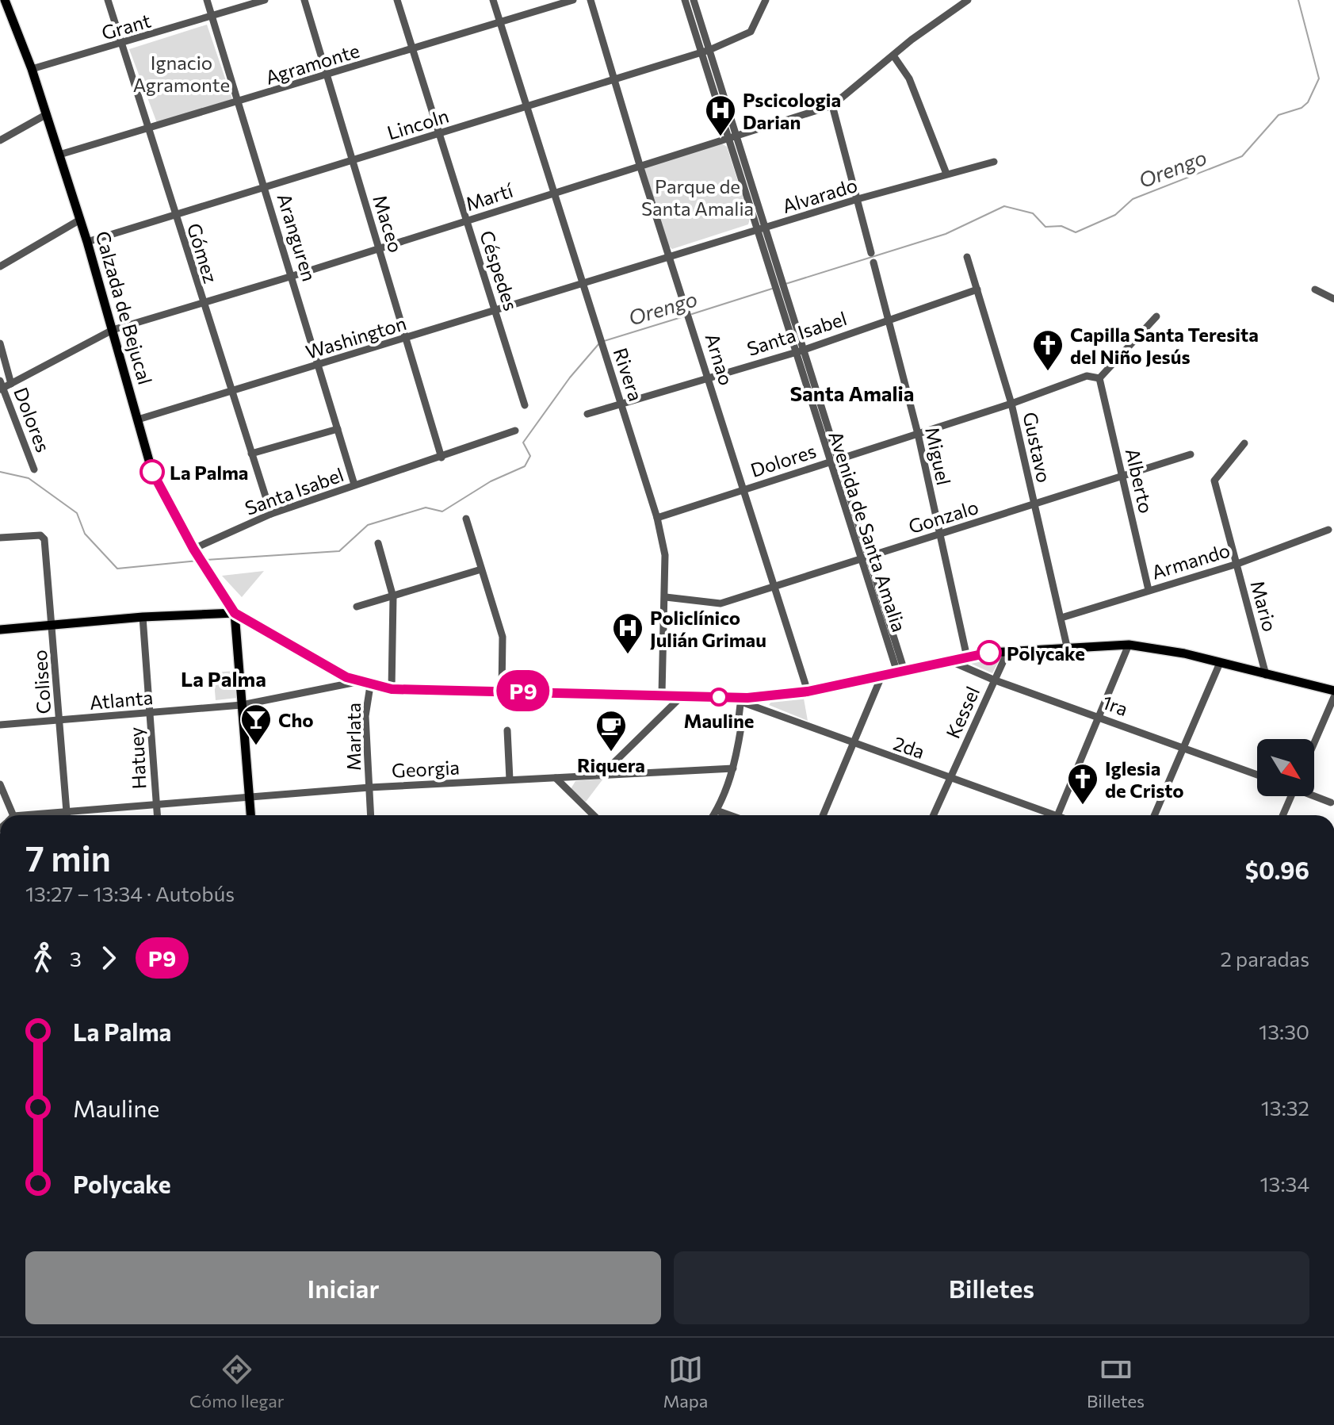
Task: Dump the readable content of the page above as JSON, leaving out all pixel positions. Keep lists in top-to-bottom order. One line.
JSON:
{"streets":{"main road":["Calzada de Bejucal"],"street":["Grant","Agramonte","Lincoln","Alvarado","Martí","Maceo","Aranguren","Gómez","Céspedes","Santa Isabel","Washington","Arnao","Rivera","Dolores","Gustavo","Miguel","Alberto","Gonzalo","Avenida de Santa Amalia","Armando","Mario","Coliseo","Atlanta","1ra","Kessel","Marlata","2da","Hatuey","Georgia"]},"crossings":[["Grant","Aranguren"],["Grant","Gómez"],["Grant","Calzada de Bejucal"],["Agramonte","Maceo"],["Agramonte","Aranguren"],["Agramonte","Gómez"],["Agramonte","Céspedes"],["Agramonte","Calzada de Bejucal"],["Agramonte","Rivera"],["Lincoln","Maceo"],["Lincoln","Aranguren"],["Lincoln","Gómez"],["Lincoln","Céspedes"],["Lincoln","Calzada de Bejucal"],["Lincoln","Arnao"],["Lincoln","Rivera"],["Lincoln","Avenida de Santa Amalia"],["Alvarado","Washington"],["Alvarado","Arnao"],["Alvarado","Rivera"],["Alvarado","Avenida de Santa Amalia"],["Martí","Maceo"],["Martí","Aranguren"],["Martí","Gómez"],["Martí","Céspedes"],["Martí","Calzada de Bejucal"],["Martí","Arnao"],["Martí","Rivera"],["Martí","Dolores"],["Martí","Avenida de Santa Amalia"],["Maceo","Santa Isabel"],["Maceo","Washington"],["Aranguren","Santa Isabel"],["Aranguren","Washington"],["Gómez","Santa Isabel"],["Gómez","Washington"],["Céspedes","Washington"],["Calzada de Bejucal","Santa Isabel"],["Calzada de Bejucal","Washington"],["Santa Isabel","Arnao"],["Santa Isabel","Rivera"],["Santa Isabel","Gustavo"],["Santa Isabel","Miguel"],["Santa Isabel","Avenida de Santa Amalia"],["Washington","Rivera"],["Arnao","Dolores"],["Arnao","Gonzalo"],["Rivera","Dolores"],["Rivera","Gonzalo"],["Dolores","Gustavo"],["Dolores","Miguel"],["Dolores","Alberto"],["Dolores","Avenida de Santa Amalia"],["Gustavo","Gonzalo"],["Gustavo","Armando"],["Miguel","Gonzalo"],["Alberto","Gonzalo"],["Alberto","Armando"],["Gonzalo","Avenida de Santa Amalia"],["Armando","Mario"],["Coliseo","Atlanta"],["Coliseo","Georgia"],["Atlanta","Hatuey"],["1ra","Kessel"],["Kessel","2da"],["Marlata","Georgia"],["Hatuey","Georgia"]],"districts":["Santa Amalia","La Palma"],"water":["Orengo"],"parks":["Ignacio Agramonte","Parque de Santa Amalia"],"places":{"hospital":["Pscicologia Darian","Policlínico Julián Grimau"],"church":["Capilla Santa Teresita del Niño Jesús","Iglesia de Cristo"],"other":["La Palma","Polycake","Mauline"],"bar":["Cho"],"cafe":["Riquera"]},"lines":["bus line P9"],"north":"bottom right","page":{"on_map":"P9","heading":["7 min","13:27 – 13:34 · Autobús","$0.96"],"legs":["3","P9","2 paradas"],"list":[{"name":"La Palma","value":"13:30"},{"name":"Mauline","value":"13:32"},{"name":"Polycake","value":"13:34"}],"buttons":["Iniciar","Billetes"],"tabs":["Cómo llegar","Mapa","Billetes"]}}
